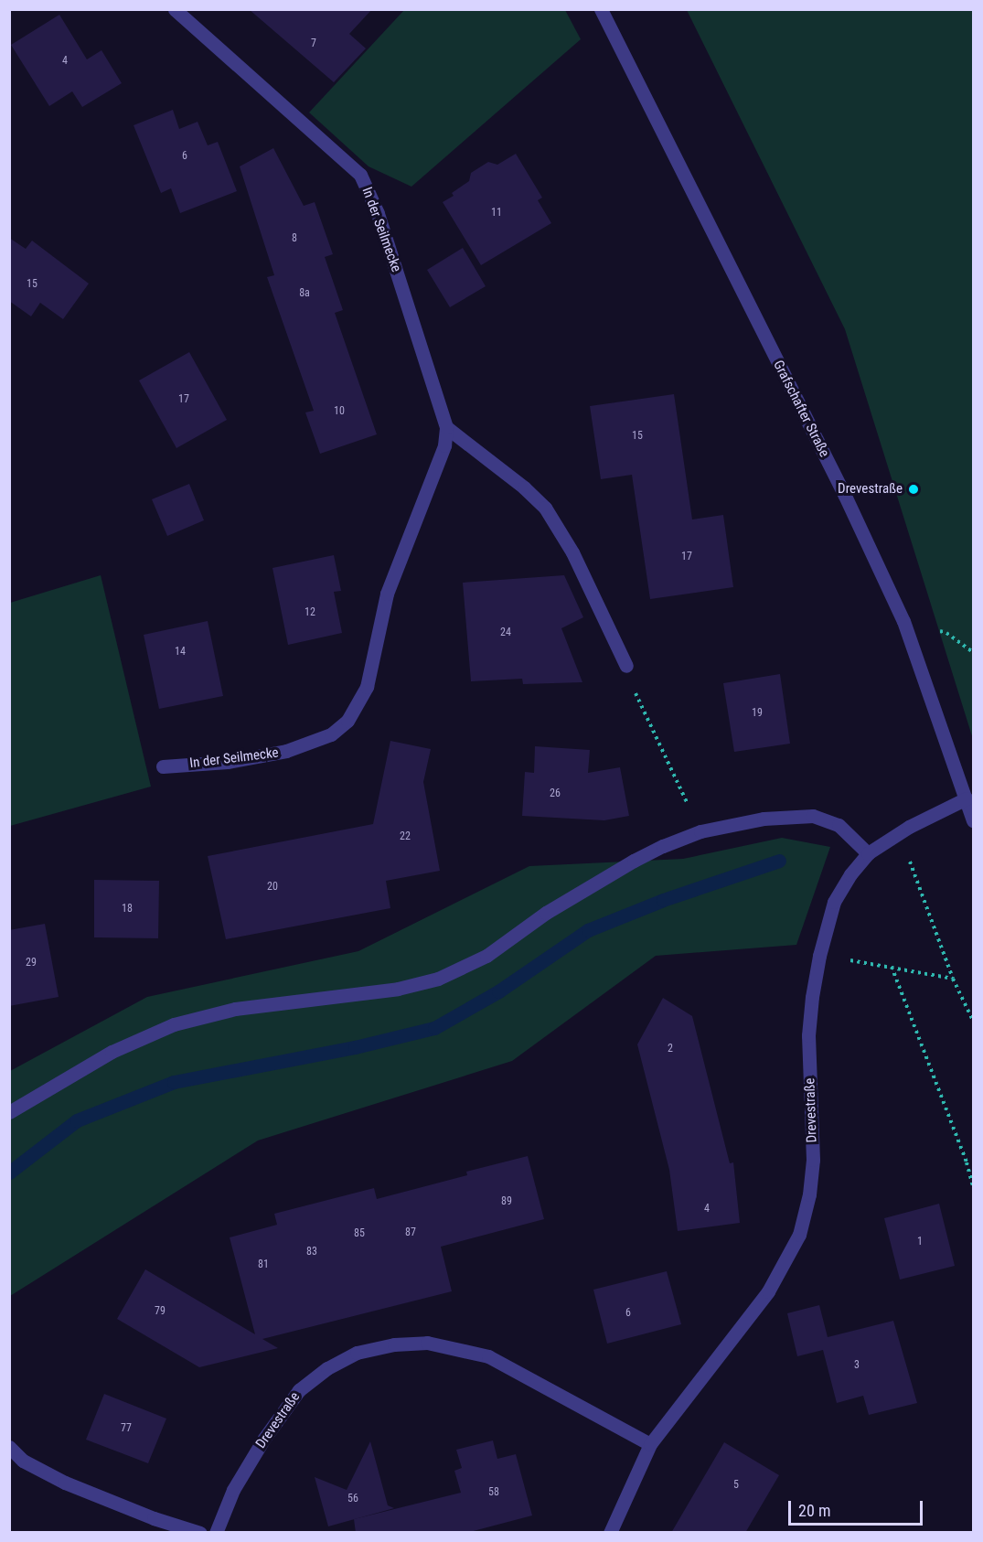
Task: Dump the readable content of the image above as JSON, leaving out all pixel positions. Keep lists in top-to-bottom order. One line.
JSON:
{"streets":{"street":["In der Seilmecke","Grafschafter Straße","Drevestraße"]},"crossings":[["Grafschafter Straße","Drevestraße"]],"places":["Drevestraße"],"house_numbers":["7","4","6","11","8","15","8a","17","10","15","17","12","24","14","19","26","22","20","18","29","2","89","4","87","85","1","83","81","79","6","3","77","5","58","56"],"scale_bar":"20 m"}
